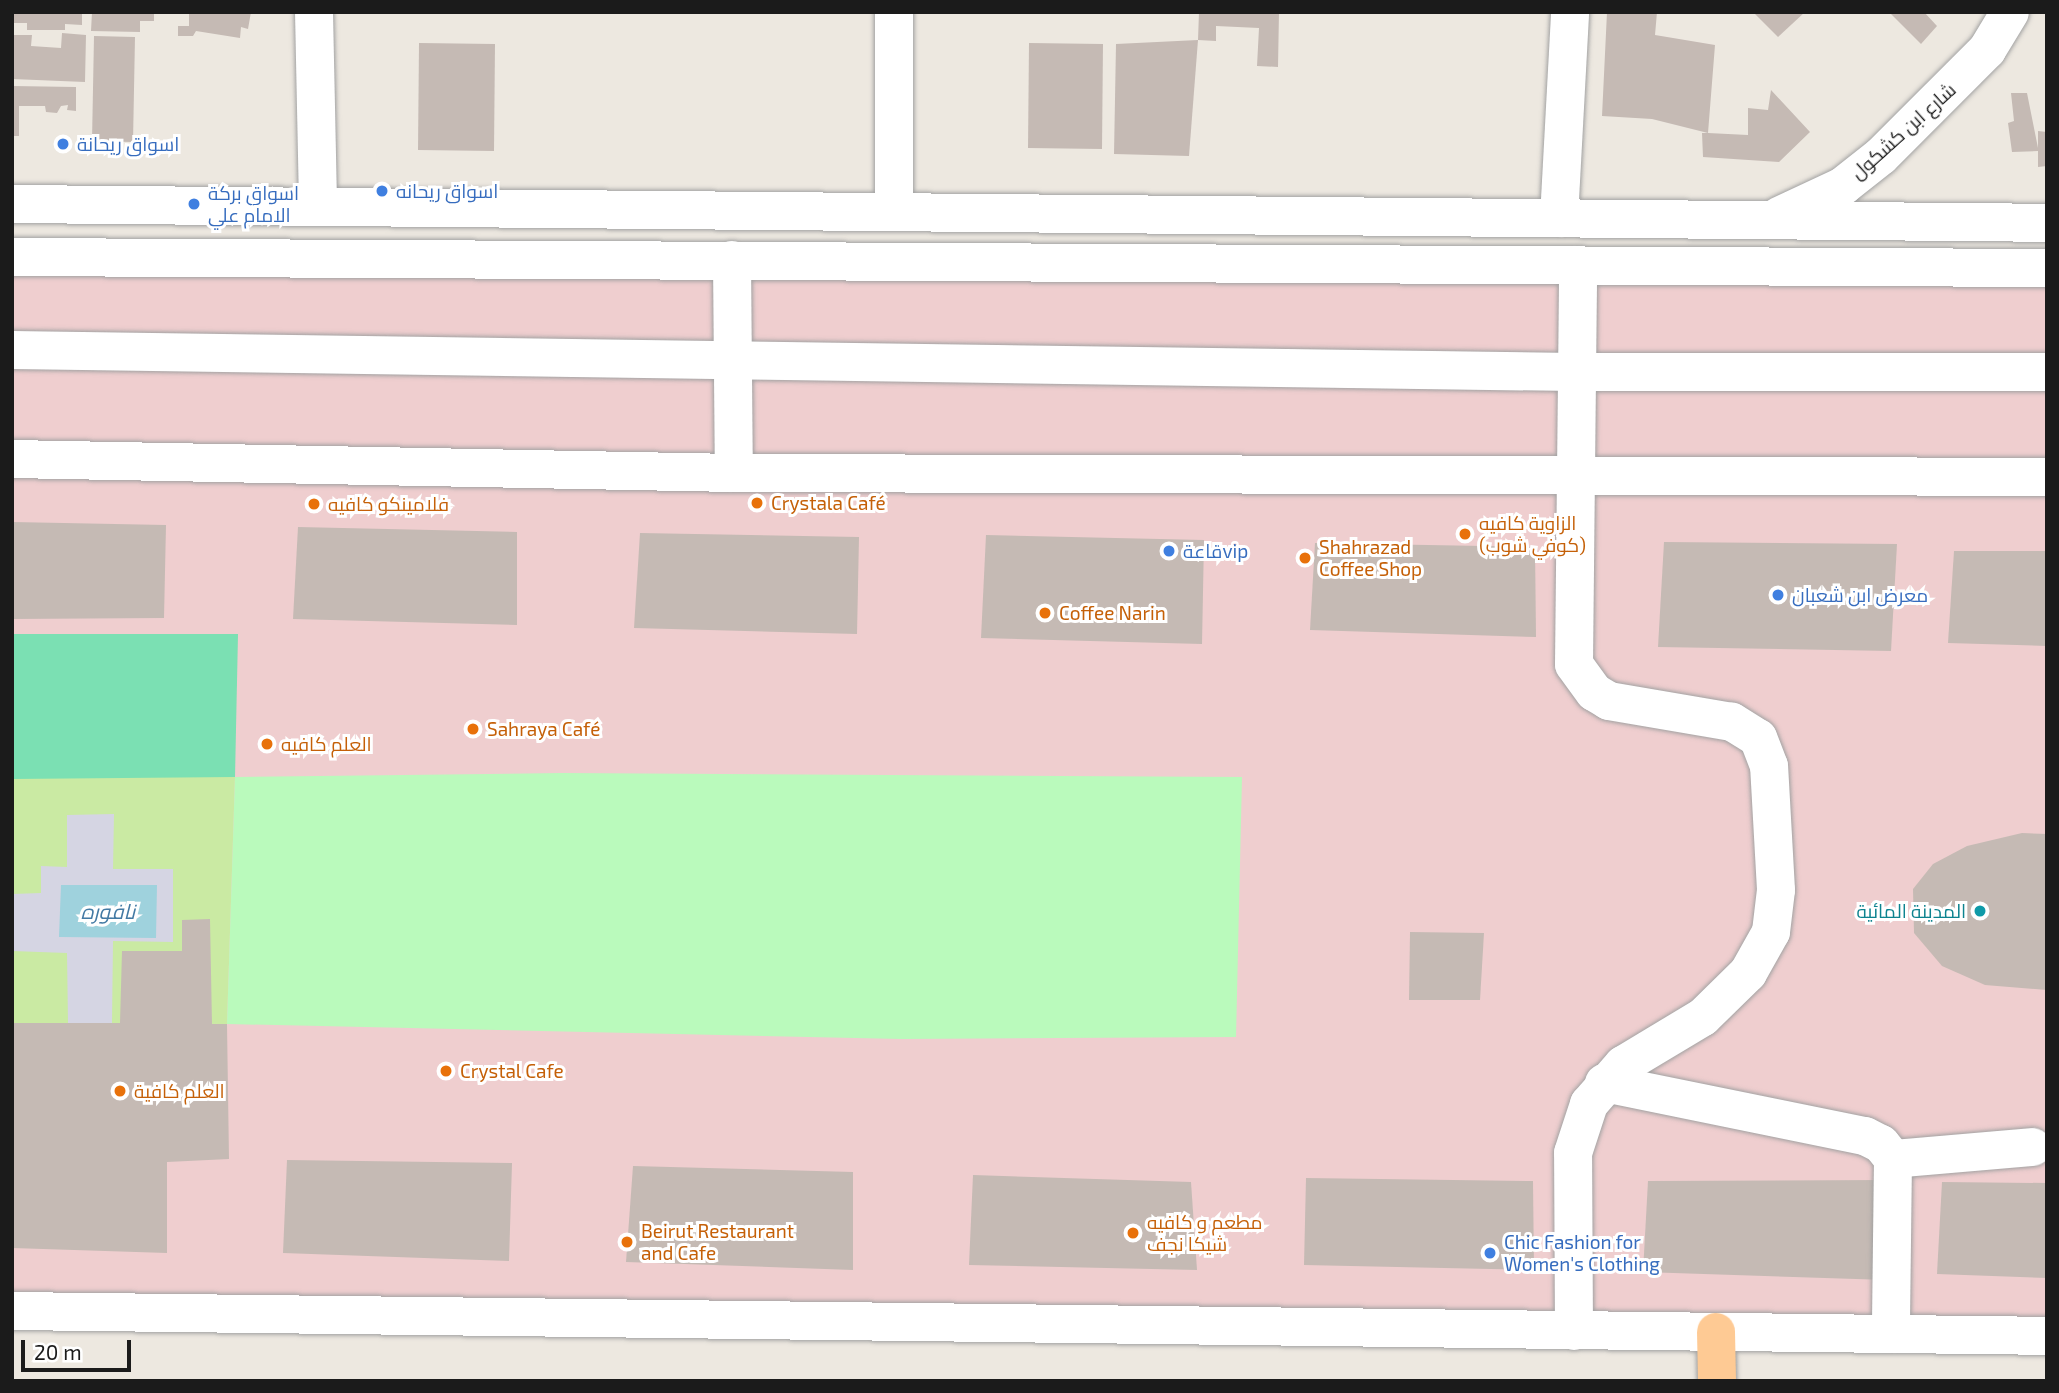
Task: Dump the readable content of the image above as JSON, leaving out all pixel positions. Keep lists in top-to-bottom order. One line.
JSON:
{"streets":{"street":["شارع ابن كشكول"]},"water":["نافوره"],"places":["اسواق ريحانة","اسواق ريحانه","اسواق بركة الامام علي","Crystala Café","فلامينكو كافيه","الزاوية كافيه (كوفي شوب)","قاعةvip","Shahrazad Coffee Shop","معرض ابن شعبان","Coffee Narin","Sahraya Café","العلم كافيه","المدينة المائية","Crystal Cafe","العلم كافية","مطعم و كافيه شيكا نجف","Beirut Restaurant and Cafe","Chic Fashion for Women's Clothing"],"scale_bar":"20 m"}
